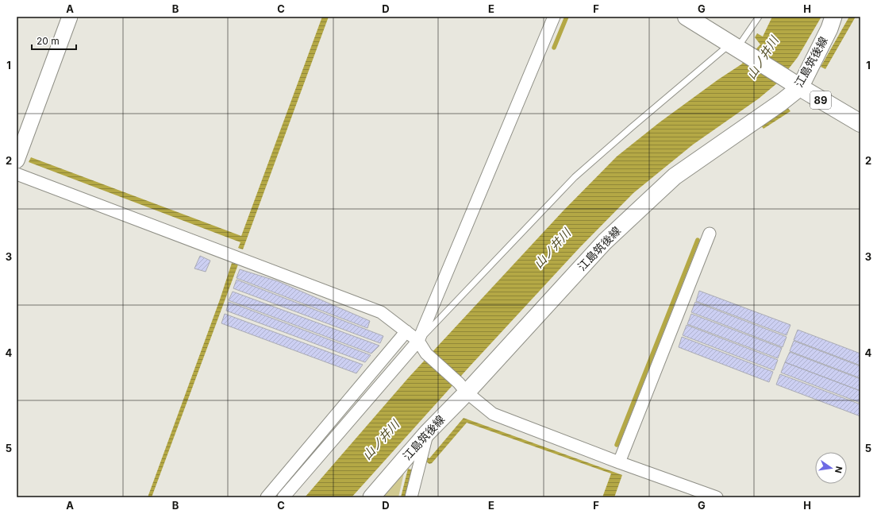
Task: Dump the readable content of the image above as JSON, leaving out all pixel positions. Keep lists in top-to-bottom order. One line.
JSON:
{"streets":{"main road":["江島筑後線","89"]},"crossings":[["江島筑後線","89"]],"water":["山ノ井川"],"scale_bar":"20 m","north":"right","grid":{"columns":["A","B","C","D","E","F","G","H"],"rows":["1","2","3","4","5"]}}
